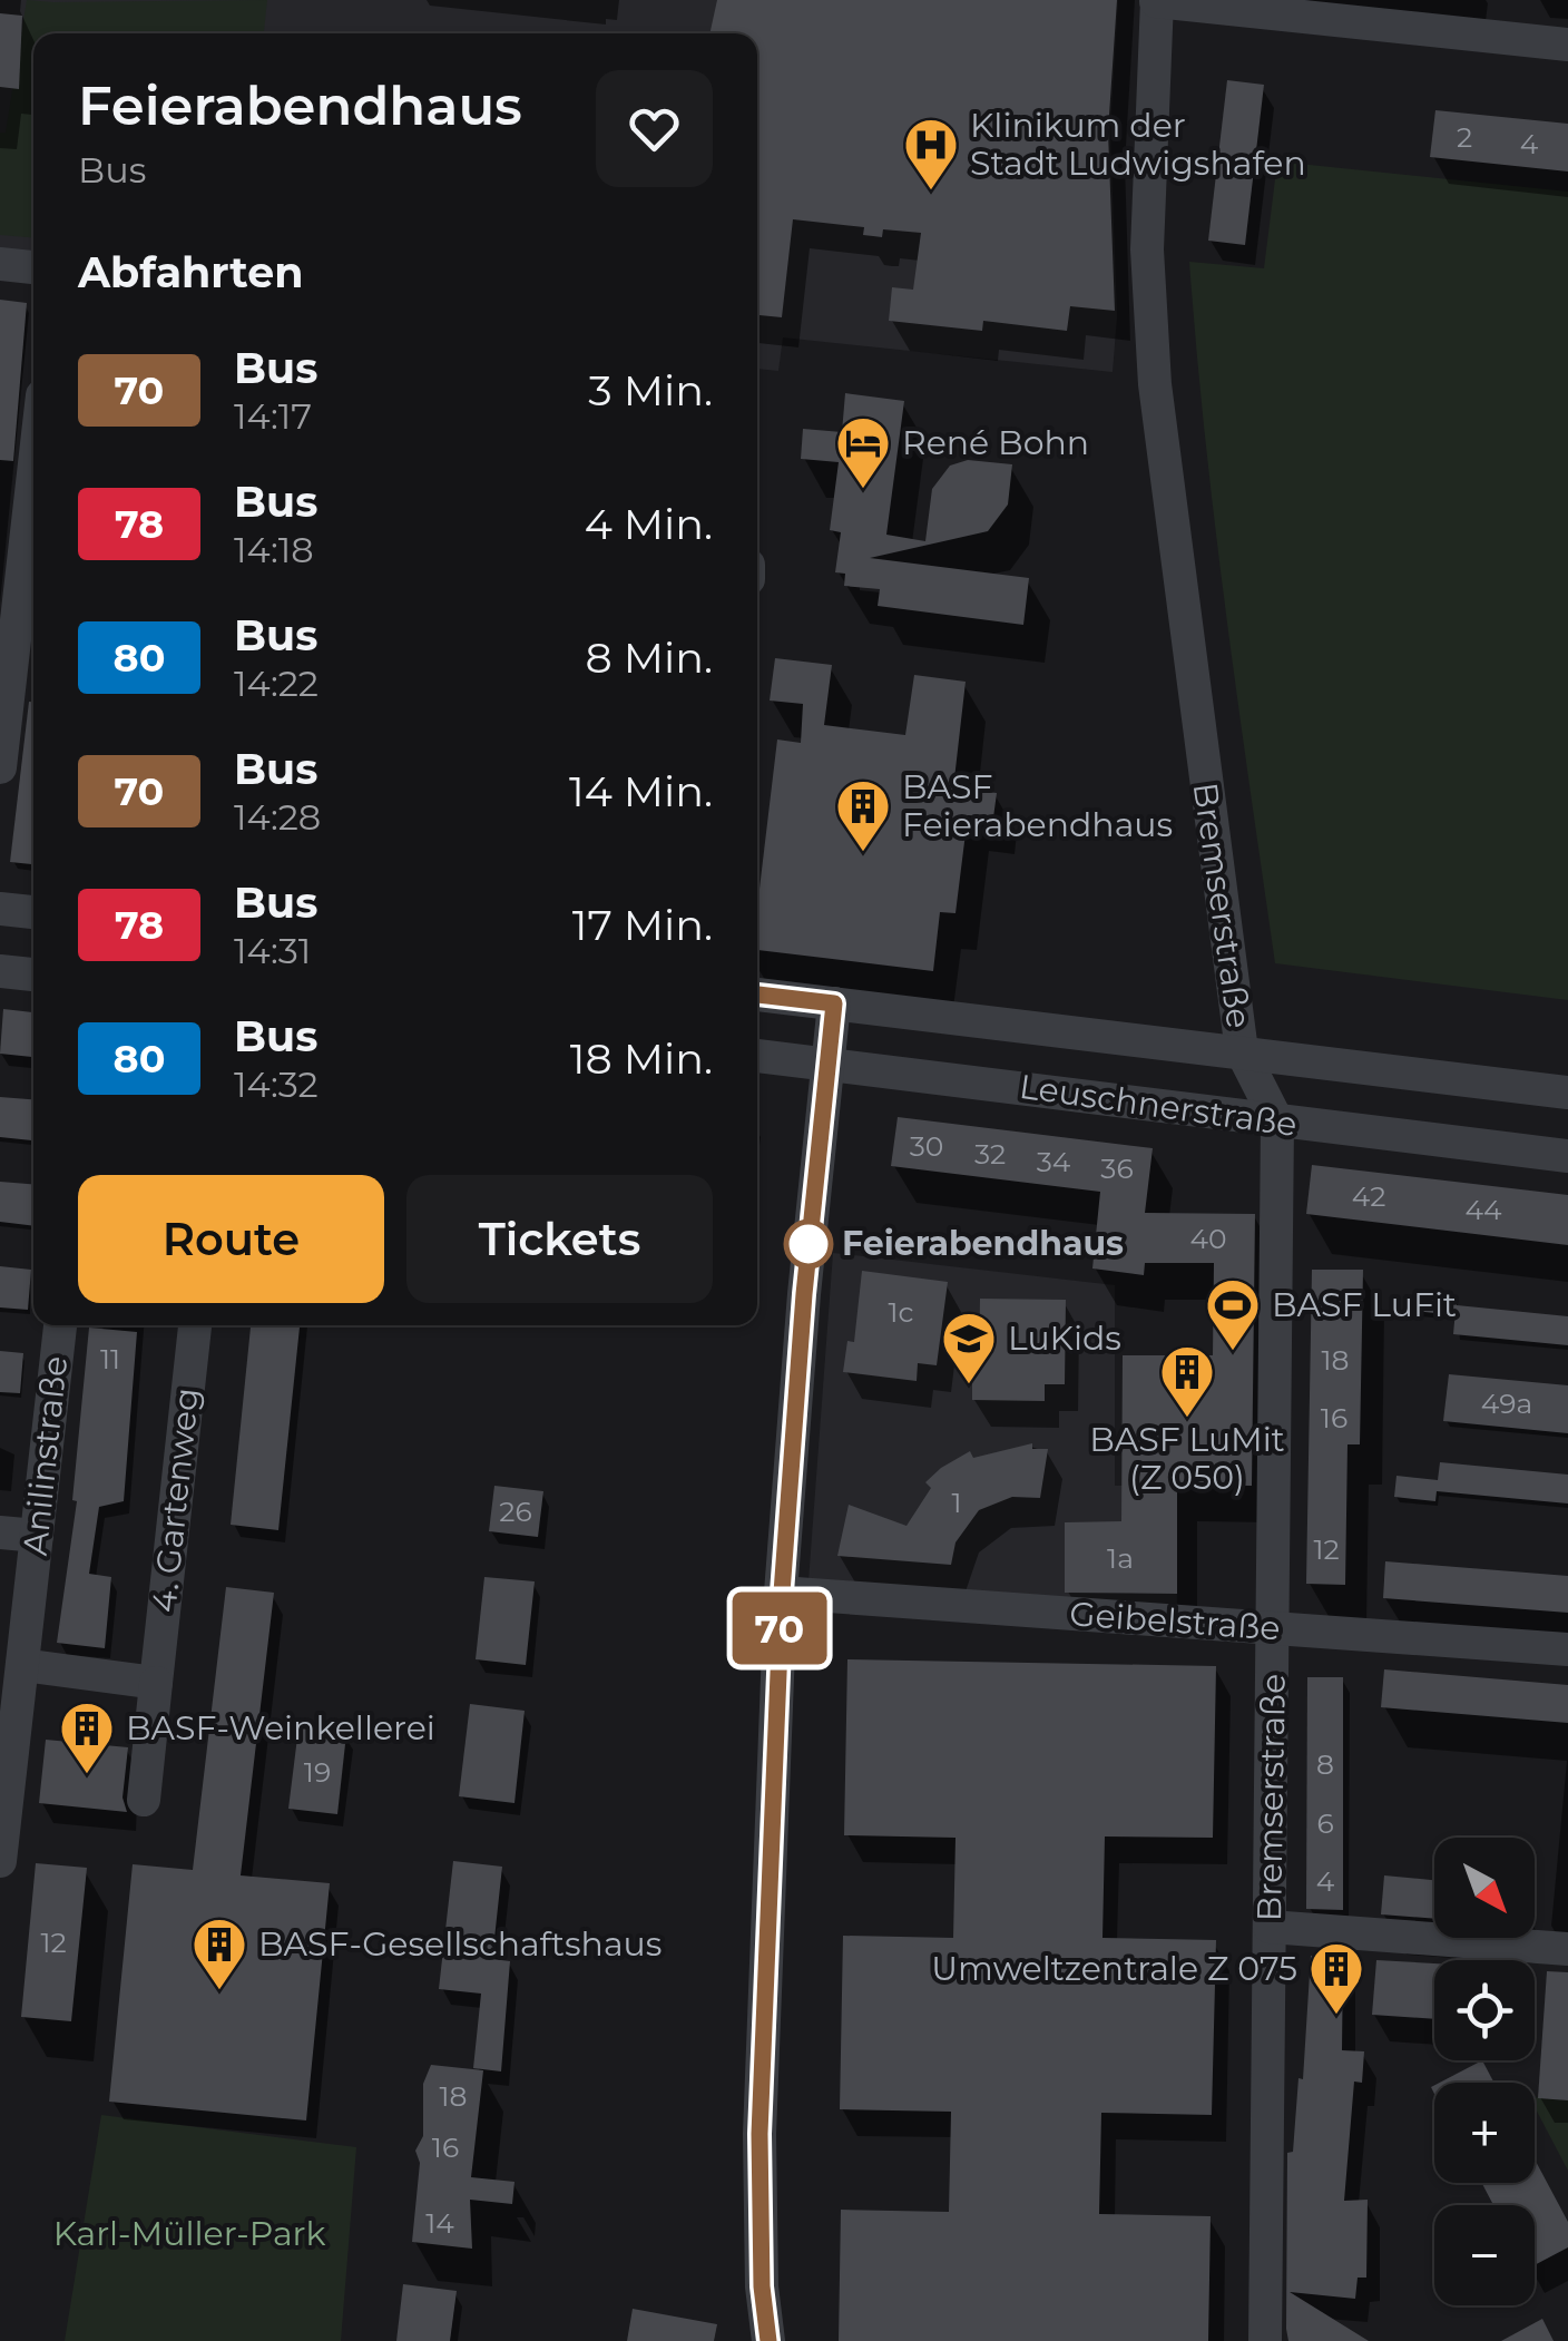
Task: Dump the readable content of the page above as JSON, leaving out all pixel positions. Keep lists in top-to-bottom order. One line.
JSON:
{"streets":{"street":["Bremserstraße","Leuschnerstraße","Anilinstraße","4. Gartenweg","Geibelstraße"]},"crossings":[["Bremserstraße","Leuschnerstraße"],["Bremserstraße","Geibelstraße"]],"parks":["Karl-Müller-Park"],"places":{"hospital":["Klinikum der Stadt Ludwigshafen"],"hotel":["René Bohn"],"building":["BASF Feierabendhaus","BASF LuMit (Z 050)","BASF-Weinkellerei","BASF-Gesellschaftshaus","Umweltzentrale Z 075"],"other":["Feierabendhaus"],"sports":["BASF LuFit"],"school or university":["LuKids"]},"lines":["bus line 70"],"house_numbers":["2","4","30","32","34","36","42","44","40","1c","11","18","49a","16","1","26","12","1a","8","19","6","4","12","18","16","14"],"north":"bottom right","page":{"on_map":"70","heading":[["Feierabendhaus","Bus"],"Abfahrten"],"list":[{"mark":"70","name":"Bus","note":"14:17","value":"3 Min."},{"mark":"78","name":"Bus","note":"14:18","value":"4 Min."},{"mark":"80","name":"Bus","note":"14:22","value":"8 Min."},{"mark":"70","name":"Bus","note":"14:28","value":"14 Min."},{"mark":"78","name":"Bus","note":"14:31","value":"17 Min."},{"mark":"80","name":"Bus","note":"14:32","value":"18 Min."}],"buttons":["Route","Tickets"],"map_buttons":["+","−"]}}
